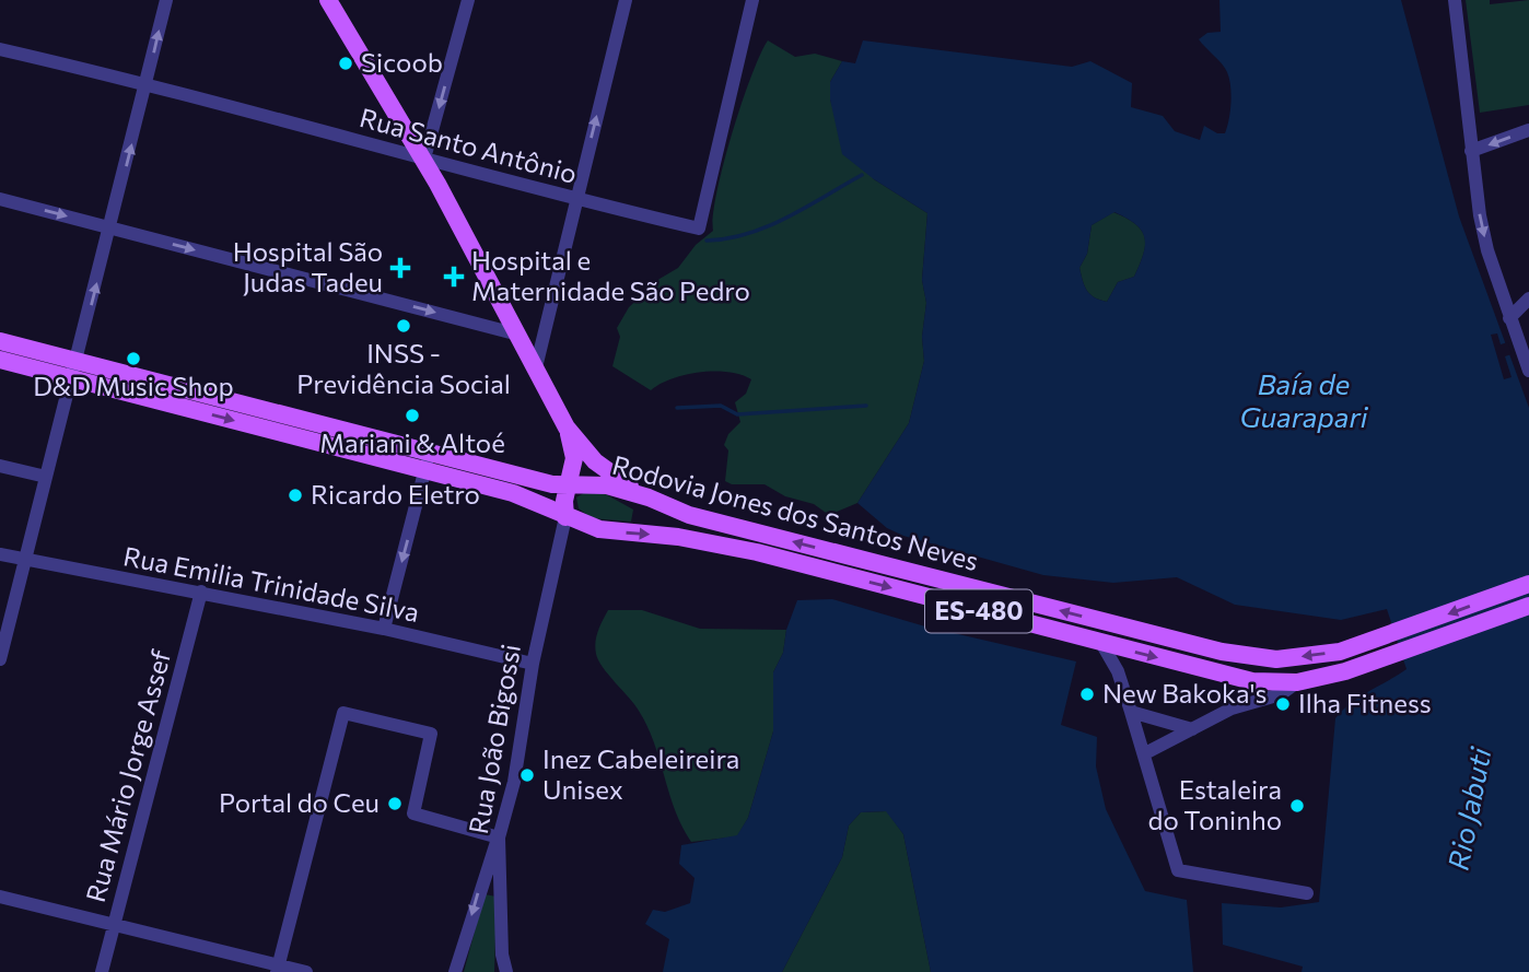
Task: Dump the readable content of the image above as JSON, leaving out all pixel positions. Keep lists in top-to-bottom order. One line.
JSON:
{"streets":{"main road":["Rodovia Jones dos Santos Neves","ES-480"],"street":["Rua Santo Antônio","Rua Emilia Trinidade Silva","Rua João Bigossi","Rua Mário Jorge Assef"]},"crossings":[["Rodovia Jones dos Santos Neves","Rua João Bigossi"],["Rua Emilia Trinidade Silva","Rua João Bigossi"],["Rua Emilia Trinidade Silva","Rua Mário Jorge Assef"]],"water":["Baía de Guarapari","Rio Jabuti"],"places":{"other":["Sicoob","INSS - Previdência Social","D&D Music Shop","Mariani & Altoé","Ricardo Eletro","New Bakoka's","Ilha Fitness","Inez Cabeleireira Unisex","Portal do Ceu","Estaleira do Toninho"],"health":["Hospital São Judas Tadeu","Hospital e Maternidade São Pedro"]}}
